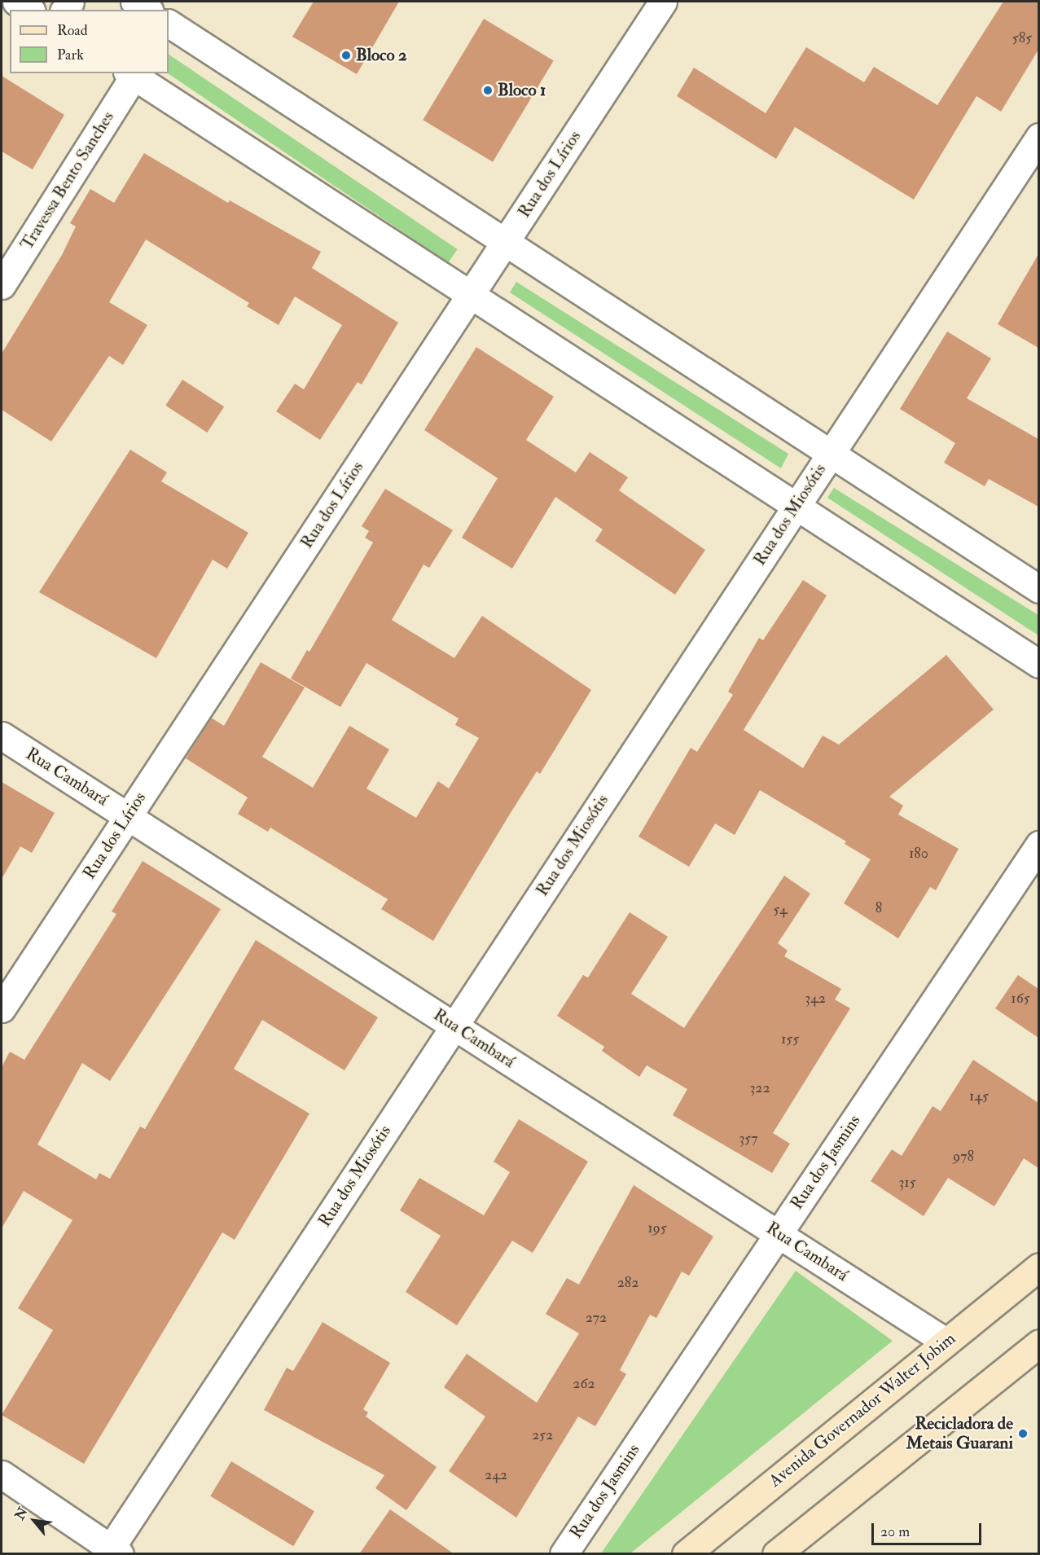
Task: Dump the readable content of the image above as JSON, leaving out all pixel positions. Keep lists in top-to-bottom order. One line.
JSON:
{"streets":{"main road":["Avenida Governador Walter Jobim"],"street":["Rua dos Lírios","Travessa Bento Sanches","Rua dos Miosótis","Rua Cambará","Rua dos Jasmins"]},"crossings":[["Rua dos Lírios","Rua Cambará"],["Rua dos Miosótis","Rua Cambará"],["Rua Cambará","Rua dos Jasmins"],["Rua Cambará","Avenida Governador Walter Jobim"]],"places":["Bloco 2","Bloco 1","Recicladora de Metais Guarani"],"house_numbers":["585","180","8","54","342","165","155","322","145","357","978","315","195","282","272","262","252","242"],"legend":["Road","Park"],"scale_bar":"20 m","north":"top left"}
